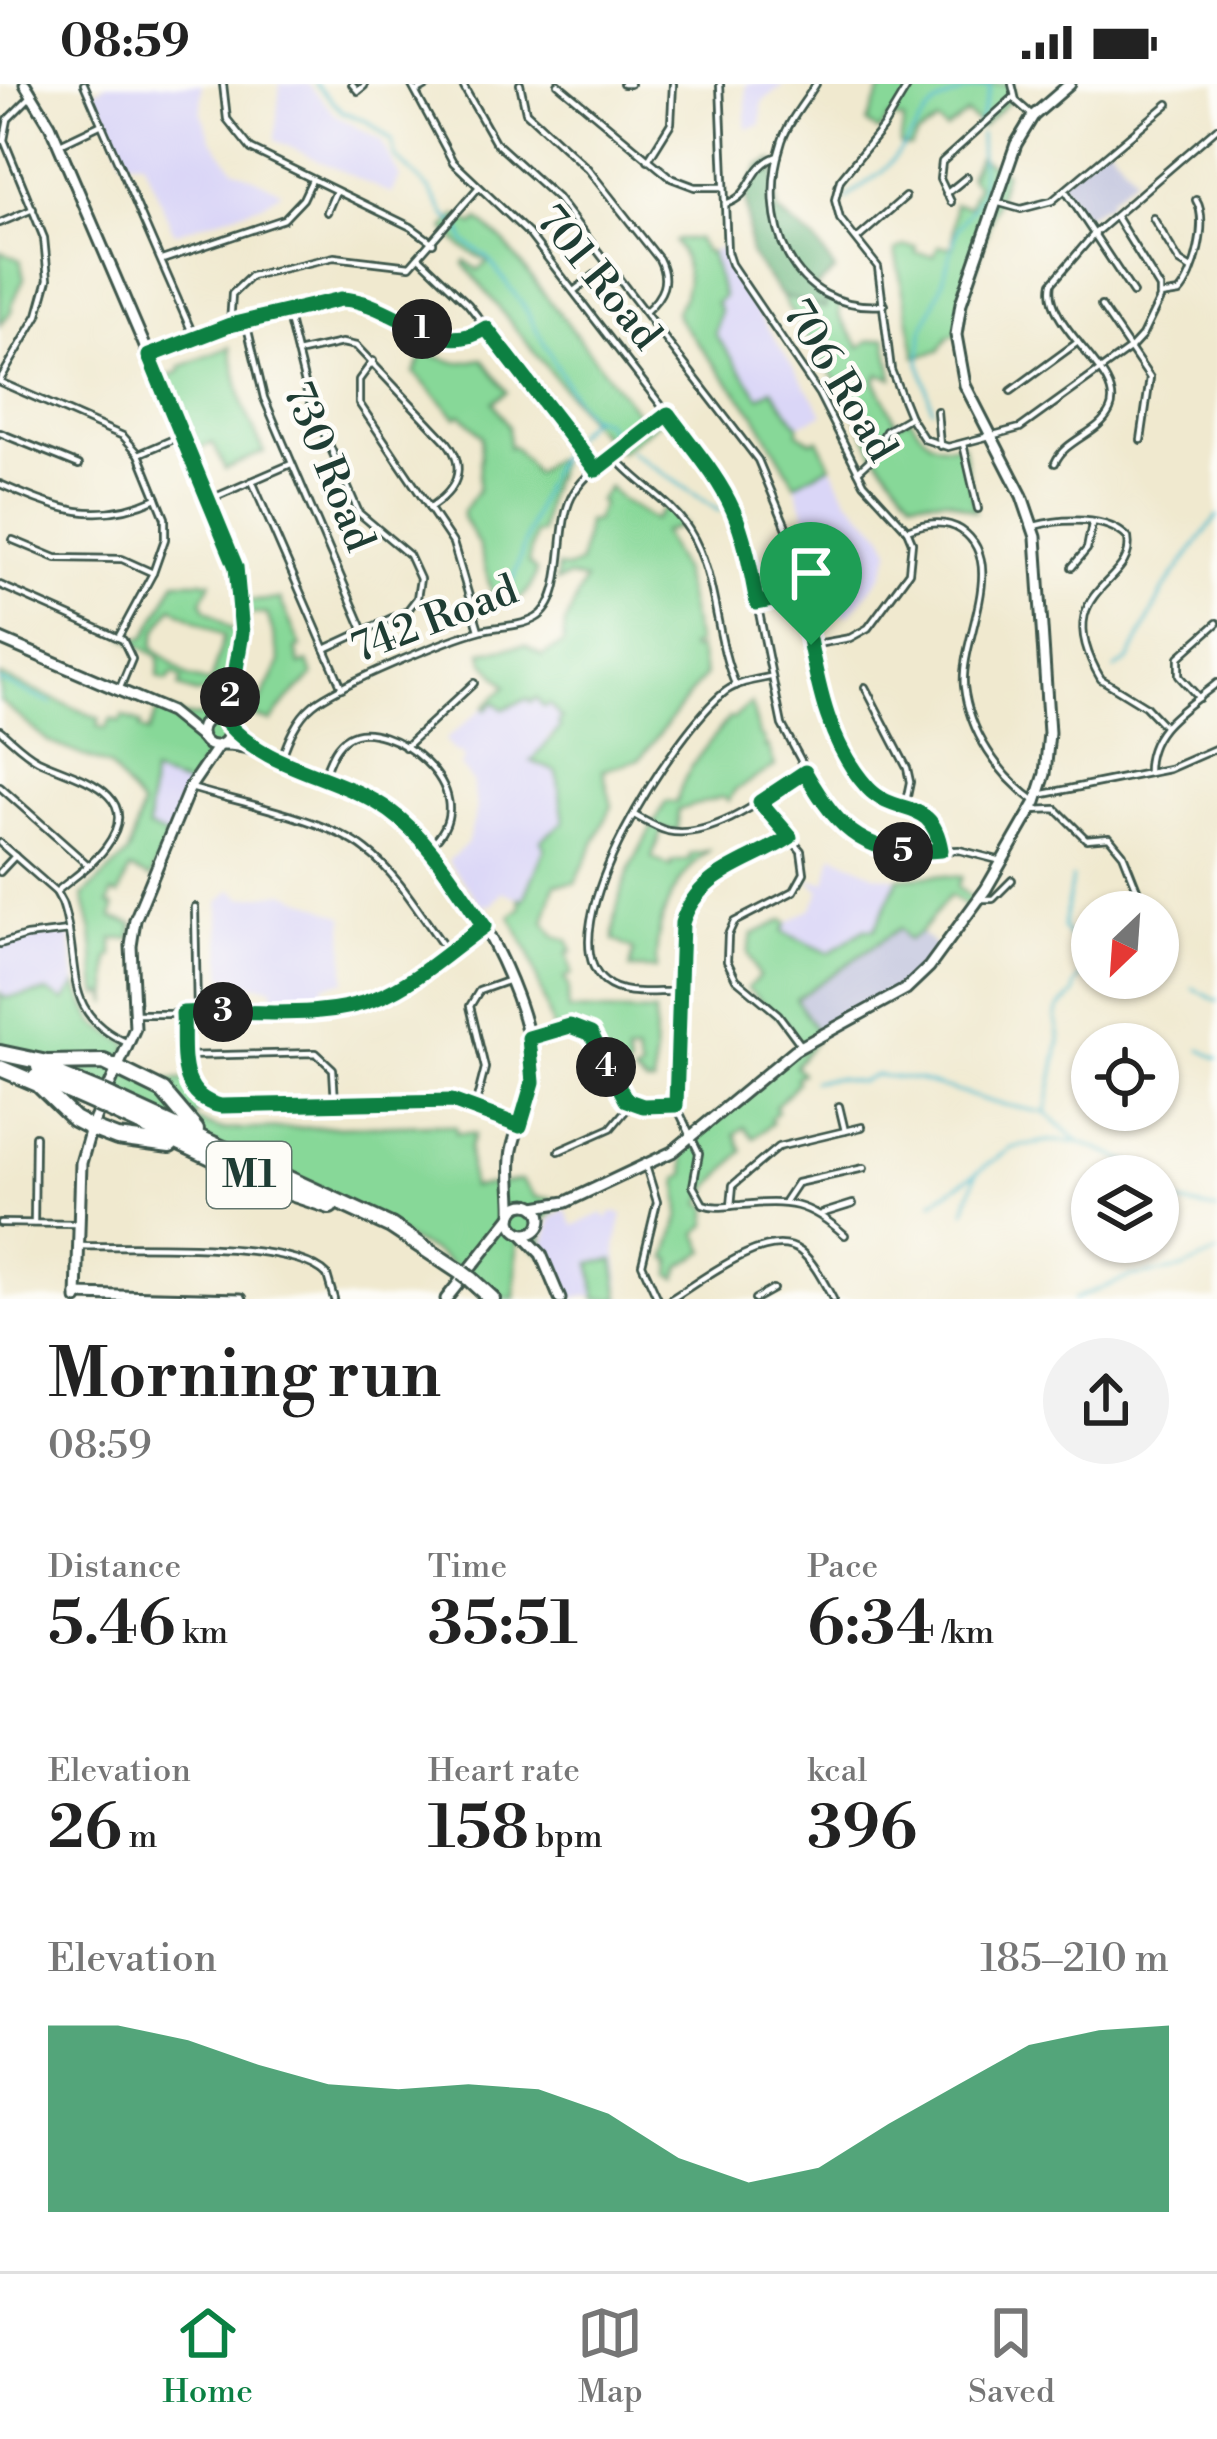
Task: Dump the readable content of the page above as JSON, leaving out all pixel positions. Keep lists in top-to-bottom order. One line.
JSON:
{"streets":{"highway":["M1"],"street":["701 Road","706 Road","730 Road","742 Road"]},"crossings":[["701 Road","742 Road"]],"north":"bottom left","page":{"status":"08:59","pins":["1","2","5","3","4"],"heading":["Morning run","08:59"],"stats":[["Distance","5.46 km"],["Time","35:51"],["Pace","6:34 /km"],["Elevation","26 m"],["Heart rate","158 bpm"],["kcal","396"]],"chart":["Elevation","185–210 m"],"tabs":["Home","Map","Saved"]}}
